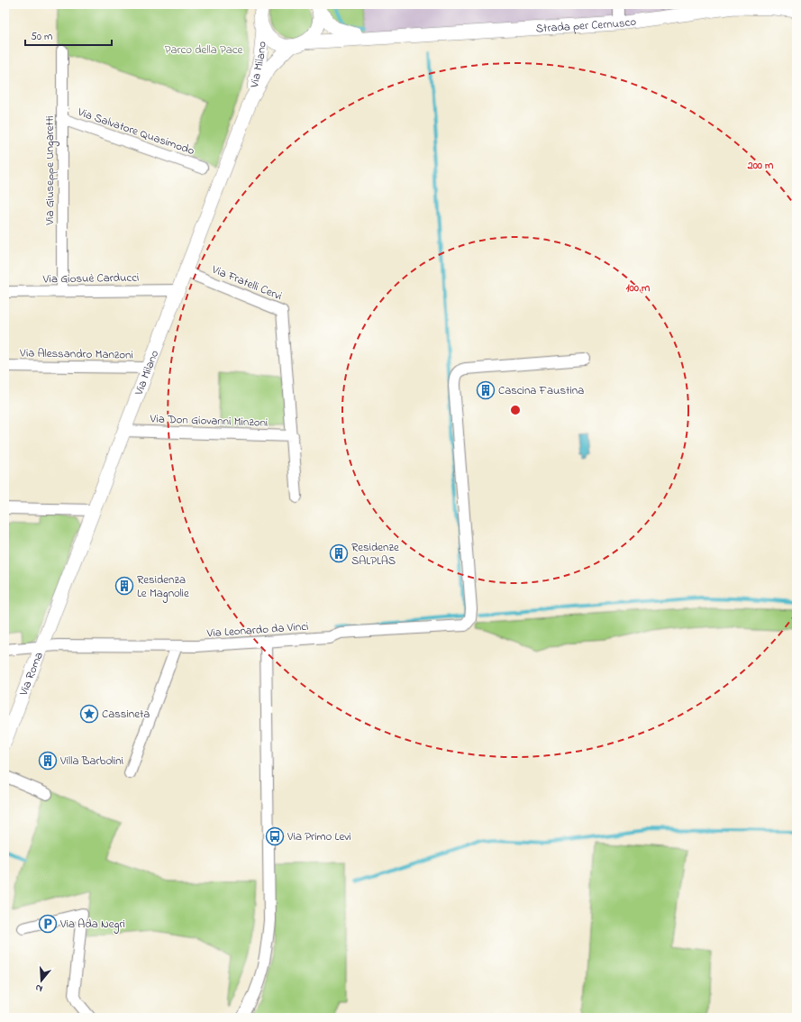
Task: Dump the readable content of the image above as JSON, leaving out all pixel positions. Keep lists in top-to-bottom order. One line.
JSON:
{"streets":{"street":["Strada per Cernusco","Via Milano","Via Salvatore Quasimodo","Via Giuseppe Ungaretti","Via Giosuè Carducci","Via Fratelli Cervi","Via Alessandro Manzoni","Via Don Giovanni Minzoni","Via Leonardo da Vinci","Via Roma"]},"crossings":[["Strada per Cernusco","Via Milano"],["Via Milano","Via Giosuè Carducci"],["Via Milano","Via Fratelli Cervi"],["Via Milano","Via Alessandro Manzoni"],["Via Milano","Via Don Giovanni Minzoni"],["Via Milano","Via Leonardo da Vinci"],["Via Milano","Via Roma"],["Via Salvatore Quasimodo","Via Giuseppe Ungaretti"],["Via Giuseppe Ungaretti","Via Giosuè Carducci"],["Via Fratelli Cervi","Via Don Giovanni Minzoni"],["Via Leonardo da Vinci","Via Roma"]],"parks":["Parco della Pace"],"places":{"building":["Cascina Faustina","Residenze SALPLAS","Residenza Le Magnolie","Villa Barbolini"],"place":["Cassineta"],"bus stop":["Via Primo Levi"],"parking":["Via Ada Negri"]},"scale_bar":"50 m","north":"bottom","rings":["200 m","100 m"]}
